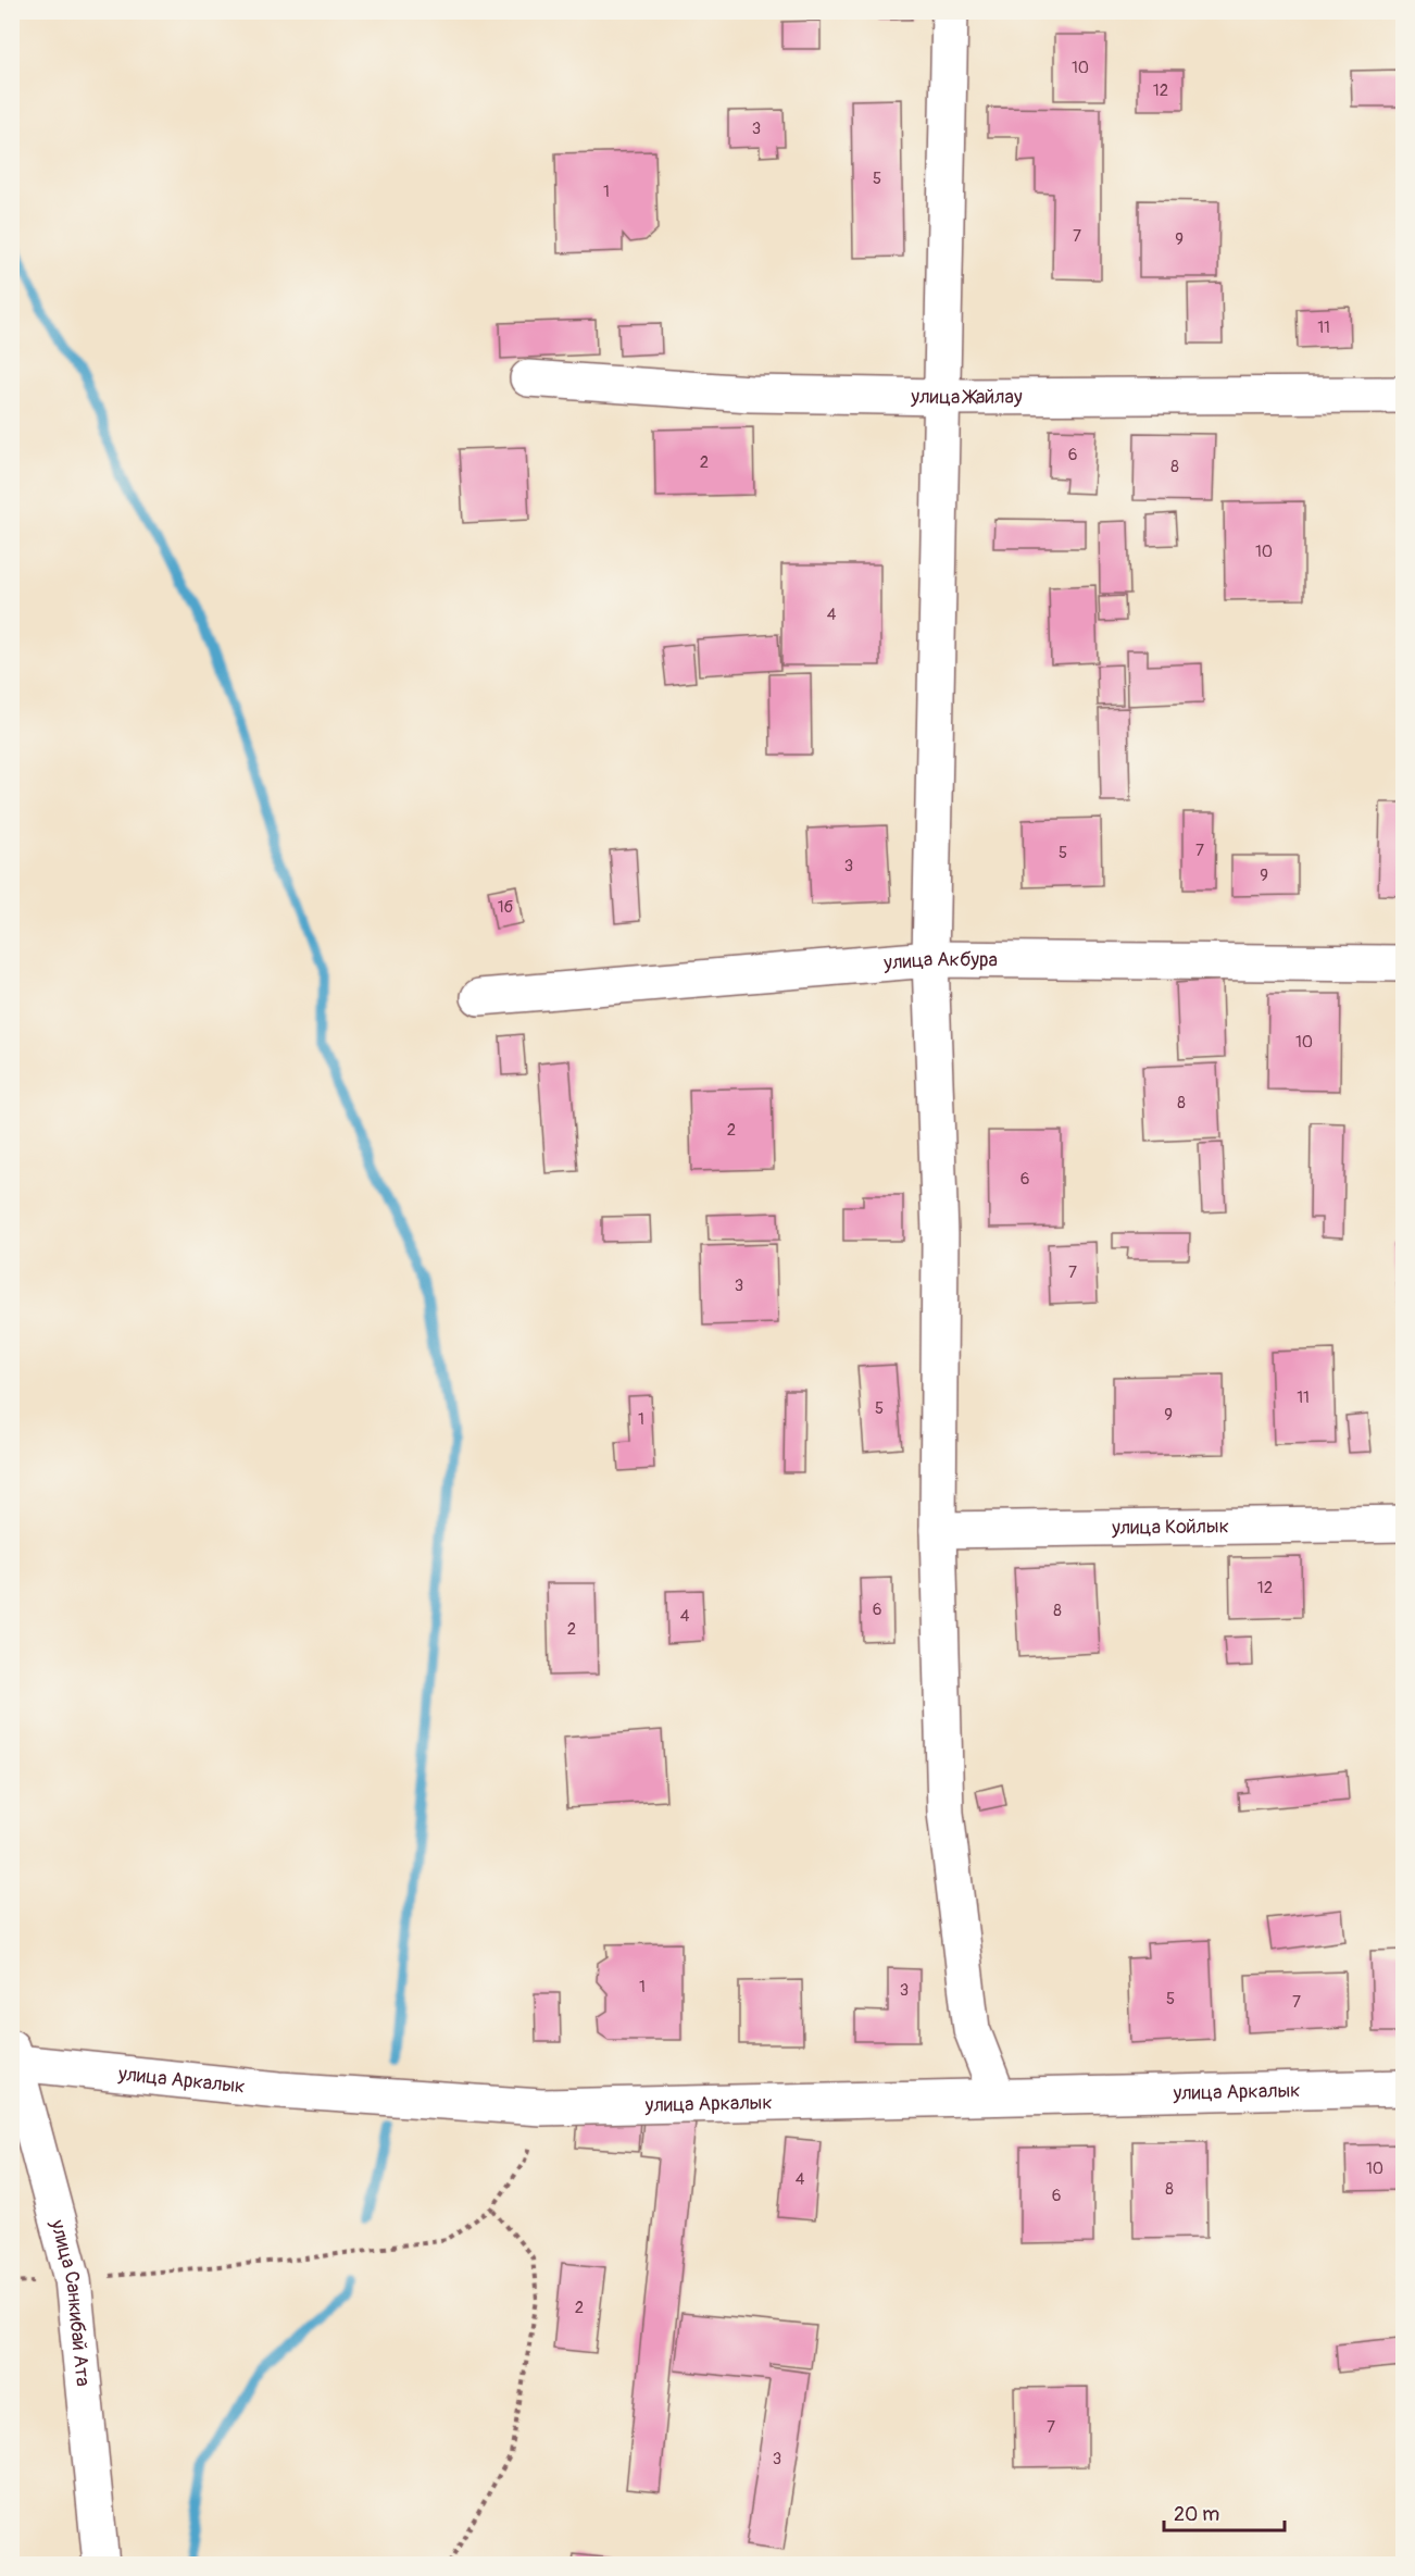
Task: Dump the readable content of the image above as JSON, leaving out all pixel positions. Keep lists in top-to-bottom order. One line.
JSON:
{"streets":{"street":["улица Жайлау","улица Акбура","улица Койлык","улица Аркалык","улица Санкибай Ата"]},"crossings":[["улица Аркалык","улица Санкибай Ата"]],"house_numbers":["10","12","3","5","1","7","9","11","6","2","8","10","4","7","5","3","9","1б","10","8","2","6","7","3","11","5","9","1","12","6","8","4","2","1","3","5","7","10","4","8","6","2","7","3"],"scale_bar":"20 m"}
